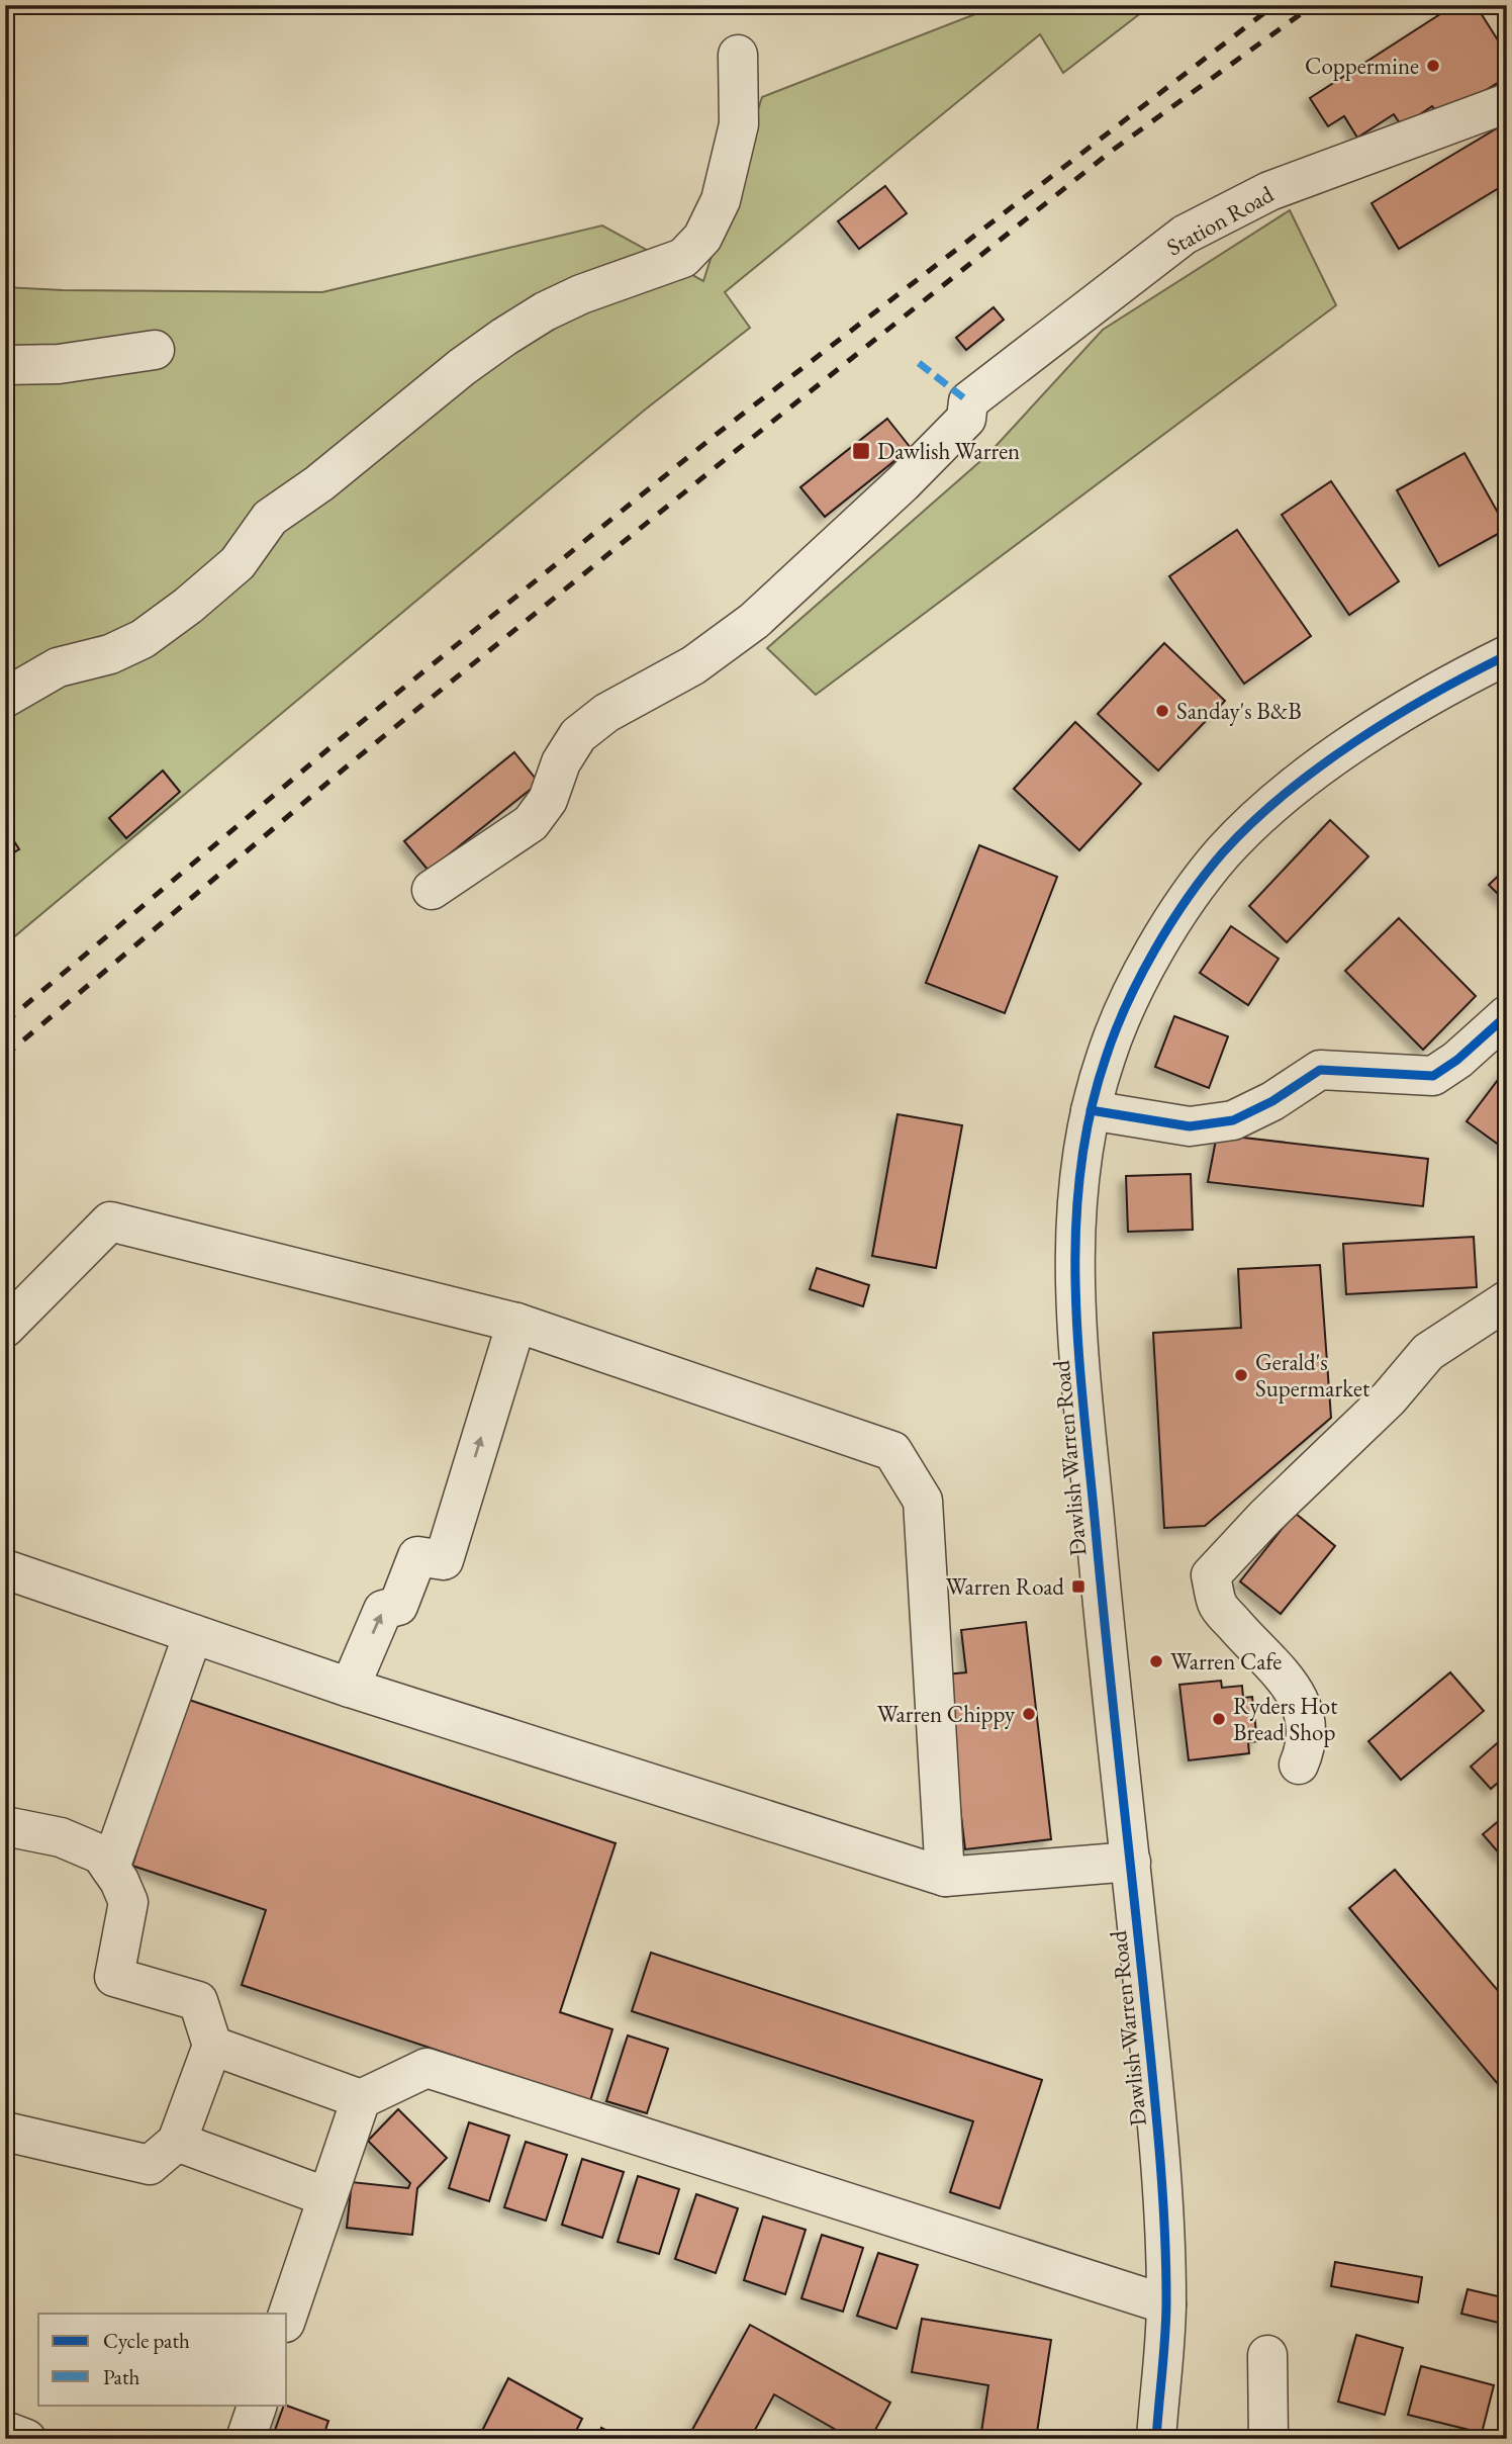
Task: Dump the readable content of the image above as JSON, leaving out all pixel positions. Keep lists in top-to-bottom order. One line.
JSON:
{"streets":{"street":["Station Road","Dawlish Warren Road"]},"places":{"other":["Coppermine","Sanday's B&B","Gerald's Supermarket","Warren Cafe","Warren Chippy","Ryders Hot Bread Shop"],"transit":["Dawlish Warren","Warren Road"]},"legend":["Cycle path","Path"]}
